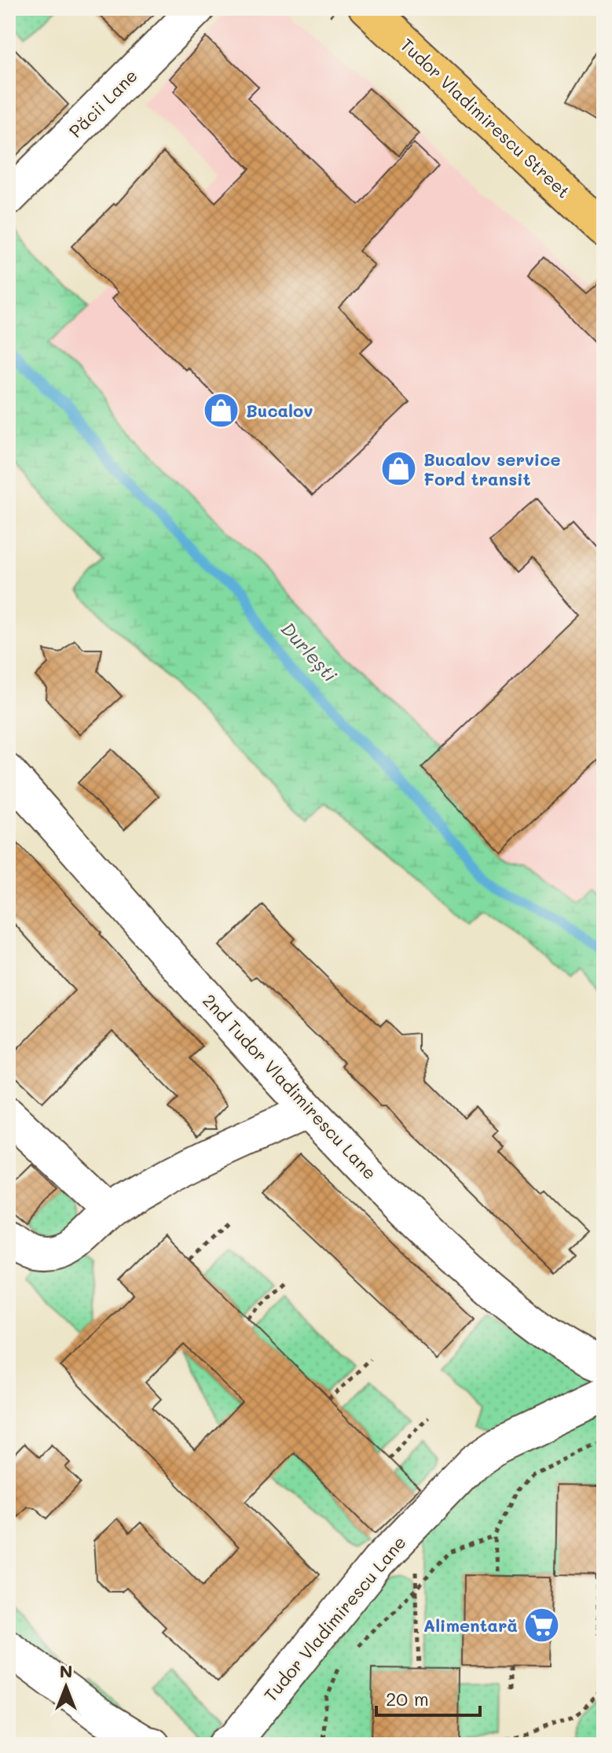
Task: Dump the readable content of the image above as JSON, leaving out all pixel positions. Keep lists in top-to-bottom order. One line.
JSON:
{"streets":{"main road":["Tudor Vladimirescu Street"],"street":["Păcii Lane","2nd Tudor Vladimirescu Lane","Tudor Vladimirescu Lane"]},"water":["Durlești"],"places":{"shop":["Bucalov","Bucalov service Ford transit"],"supermarket":["Alimentară"]},"scale_bar":"20 m","north":"top"}
